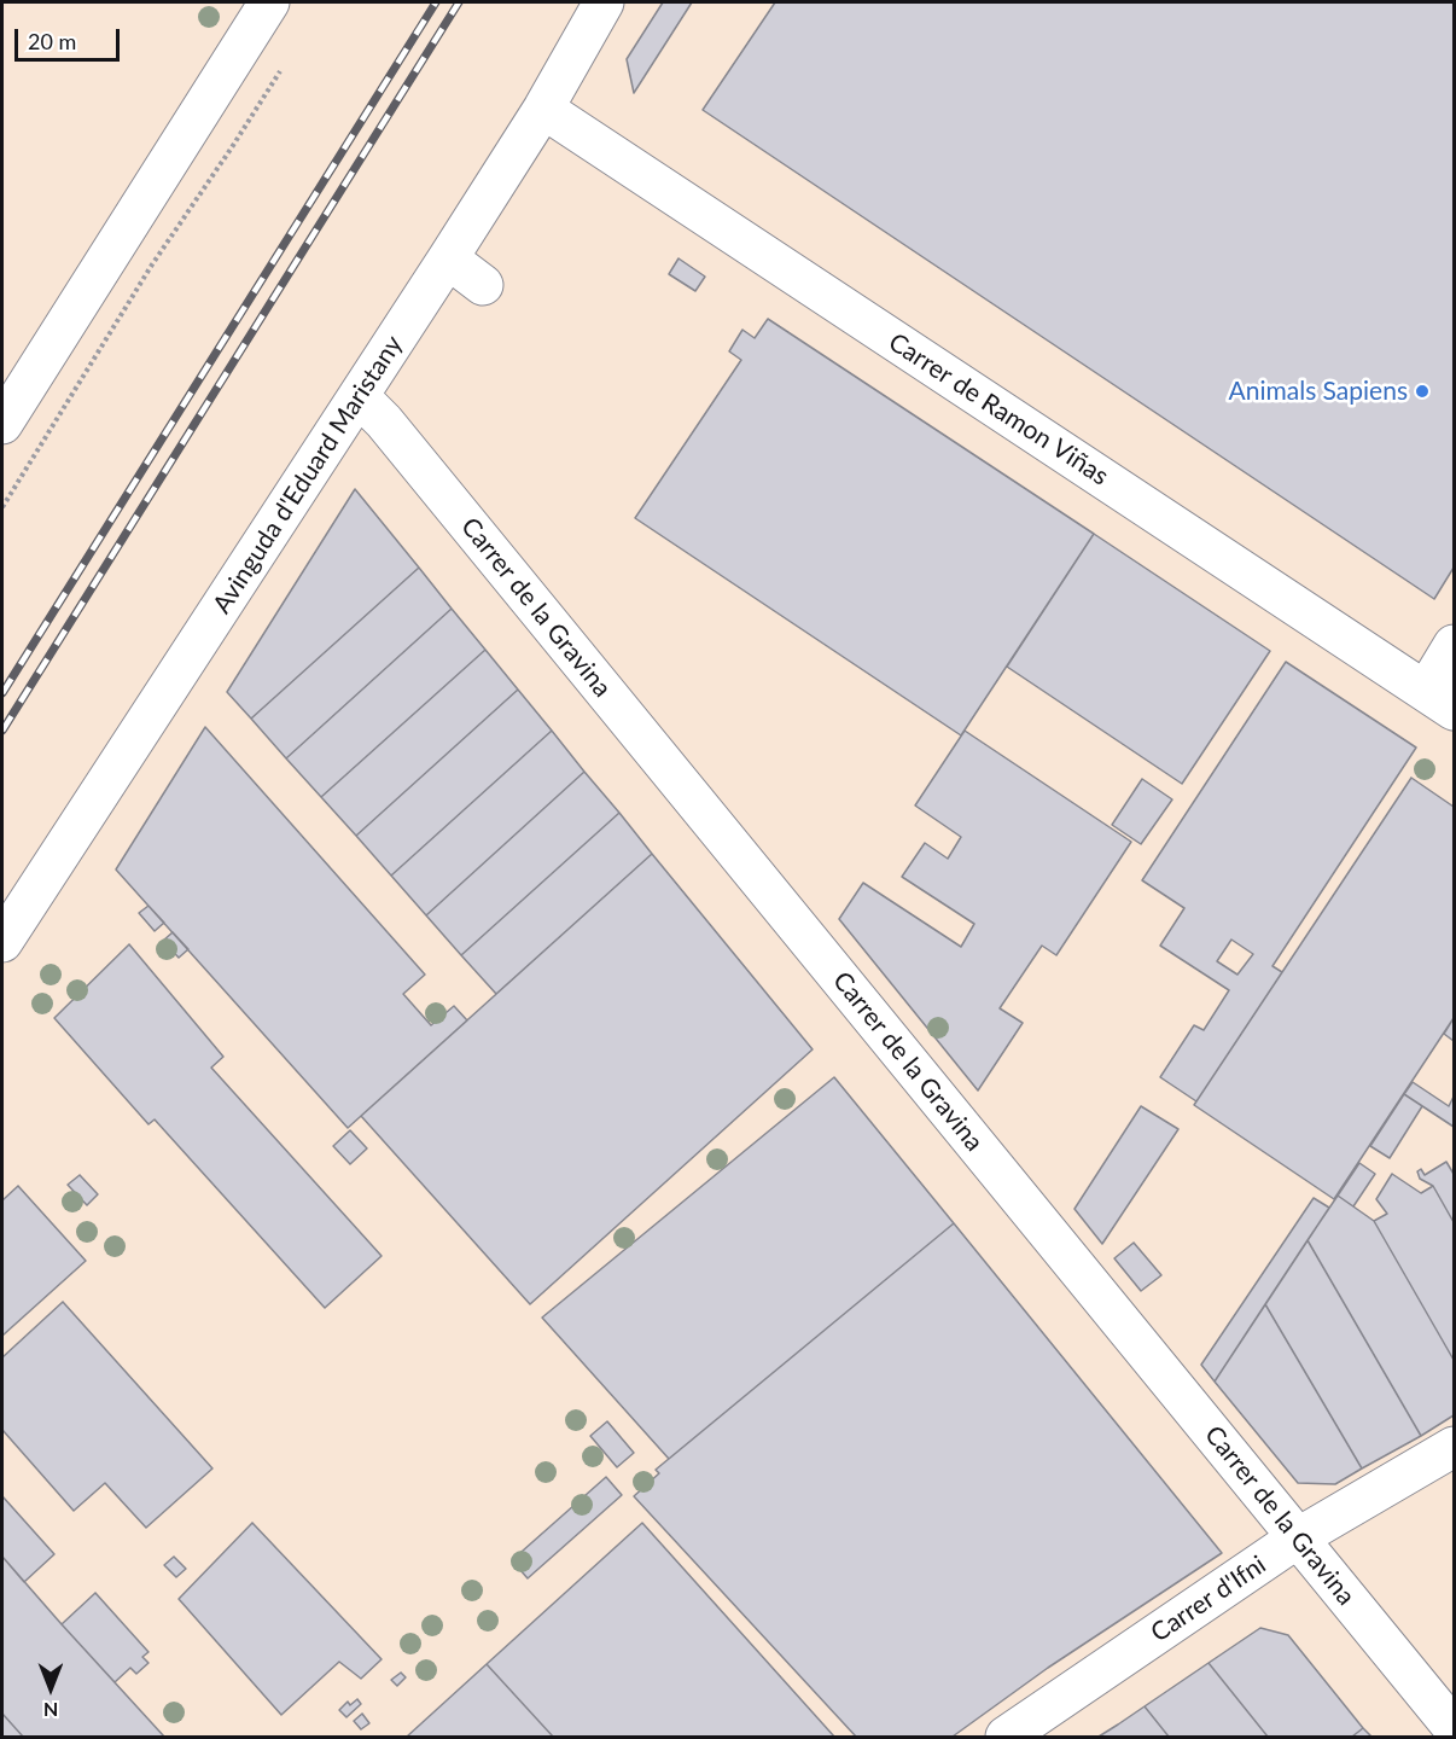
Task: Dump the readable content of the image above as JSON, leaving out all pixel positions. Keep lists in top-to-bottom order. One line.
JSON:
{"streets":{"street":["Carrer de Ramon Viñas","Avinguda d'Eduard Maristany","Carrer de la Gravina","Carrer d'Ifni"]},"crossings":[["Carrer de Ramon Viñas","Avinguda d'Eduard Maristany"],["Avinguda d'Eduard Maristany","Carrer de la Gravina"],["Carrer de la Gravina","Carrer d'Ifni"]],"places":["Animals Sapiens"],"scale_bar":"20 m","north":"bottom"}
